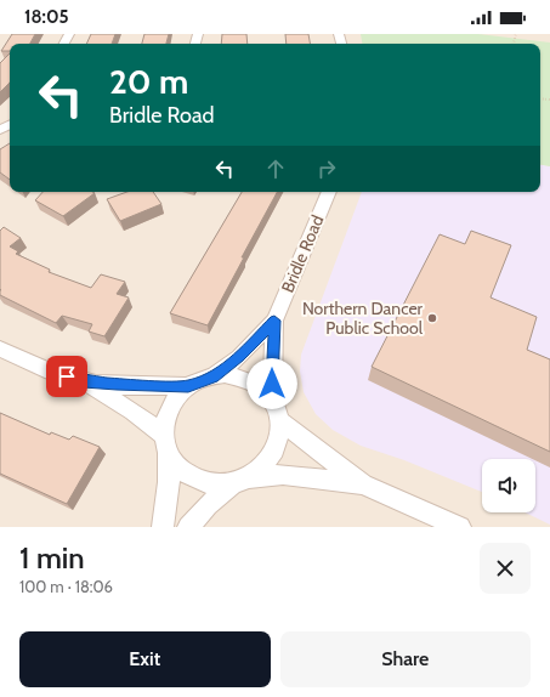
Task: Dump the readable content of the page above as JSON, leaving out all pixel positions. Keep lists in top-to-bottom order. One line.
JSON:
{"streets":{"street":["Bridle Road"]},"places":["Northern Dancer Public School"],"page":{"status":"18:05","turn":["20 m","Bridle Road"],"heading":["1 min","100 m · 18:06"],"buttons":["Exit","Share"]}}
